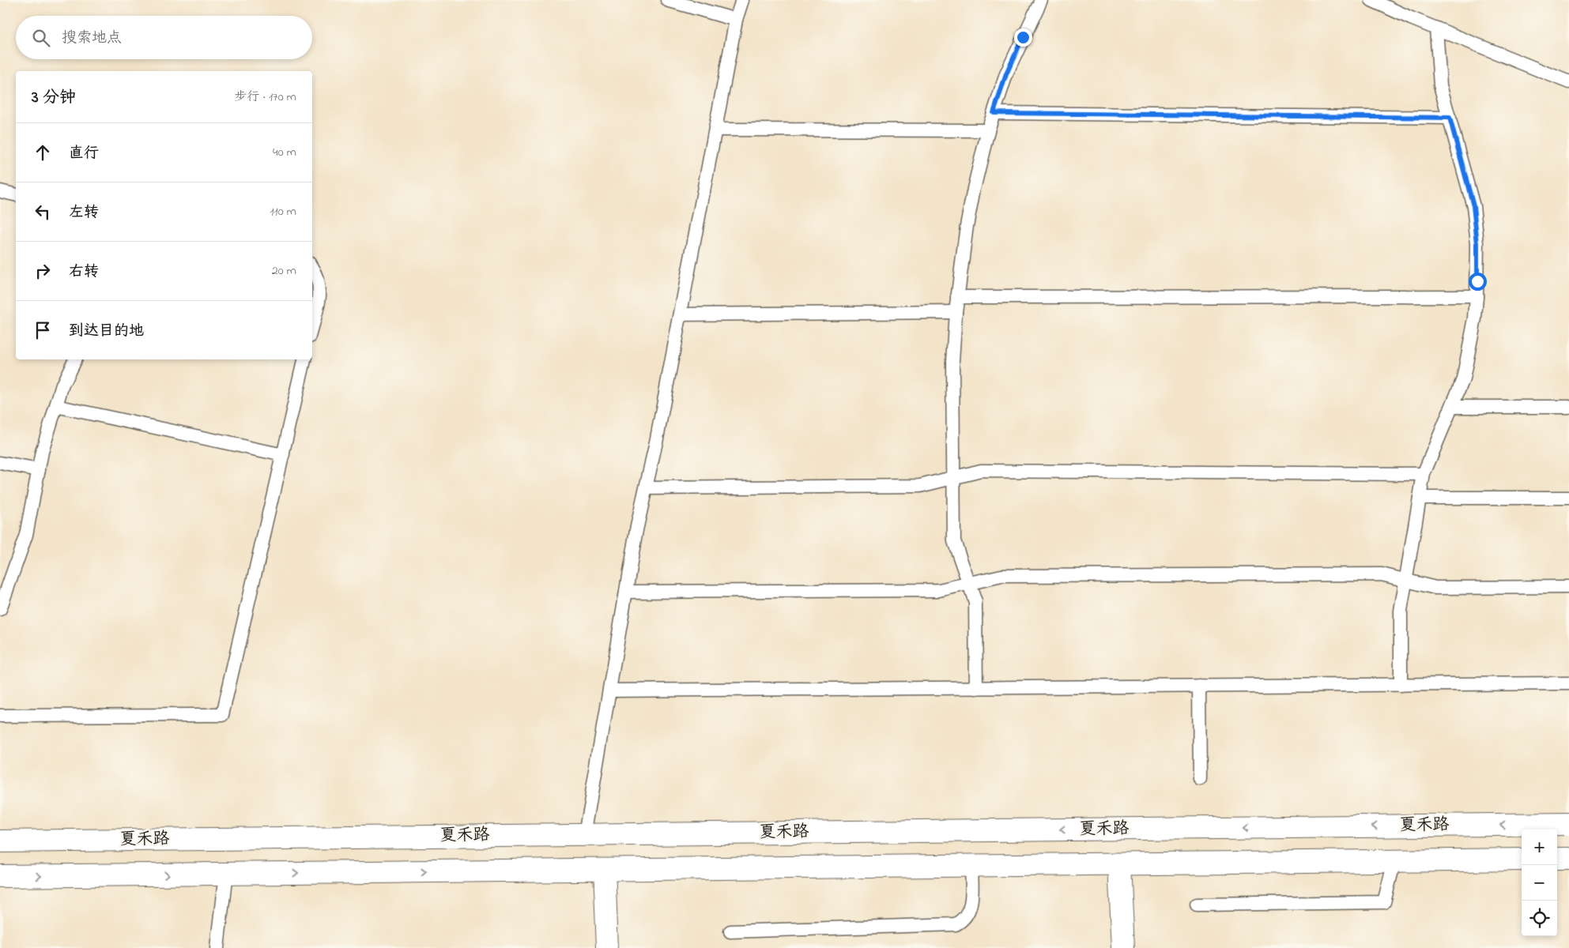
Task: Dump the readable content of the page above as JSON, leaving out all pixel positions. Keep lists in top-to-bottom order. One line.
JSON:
{"streets":{"street":["夏禾路"]},"page":{"search":"搜索地点","heading":["3 分钟","步行 · 170 m"],"list":[["直行","40 m"],["左转","110 m"],["右转","20 m"],"到达目的地"],"map_buttons":["+","−"]}}
